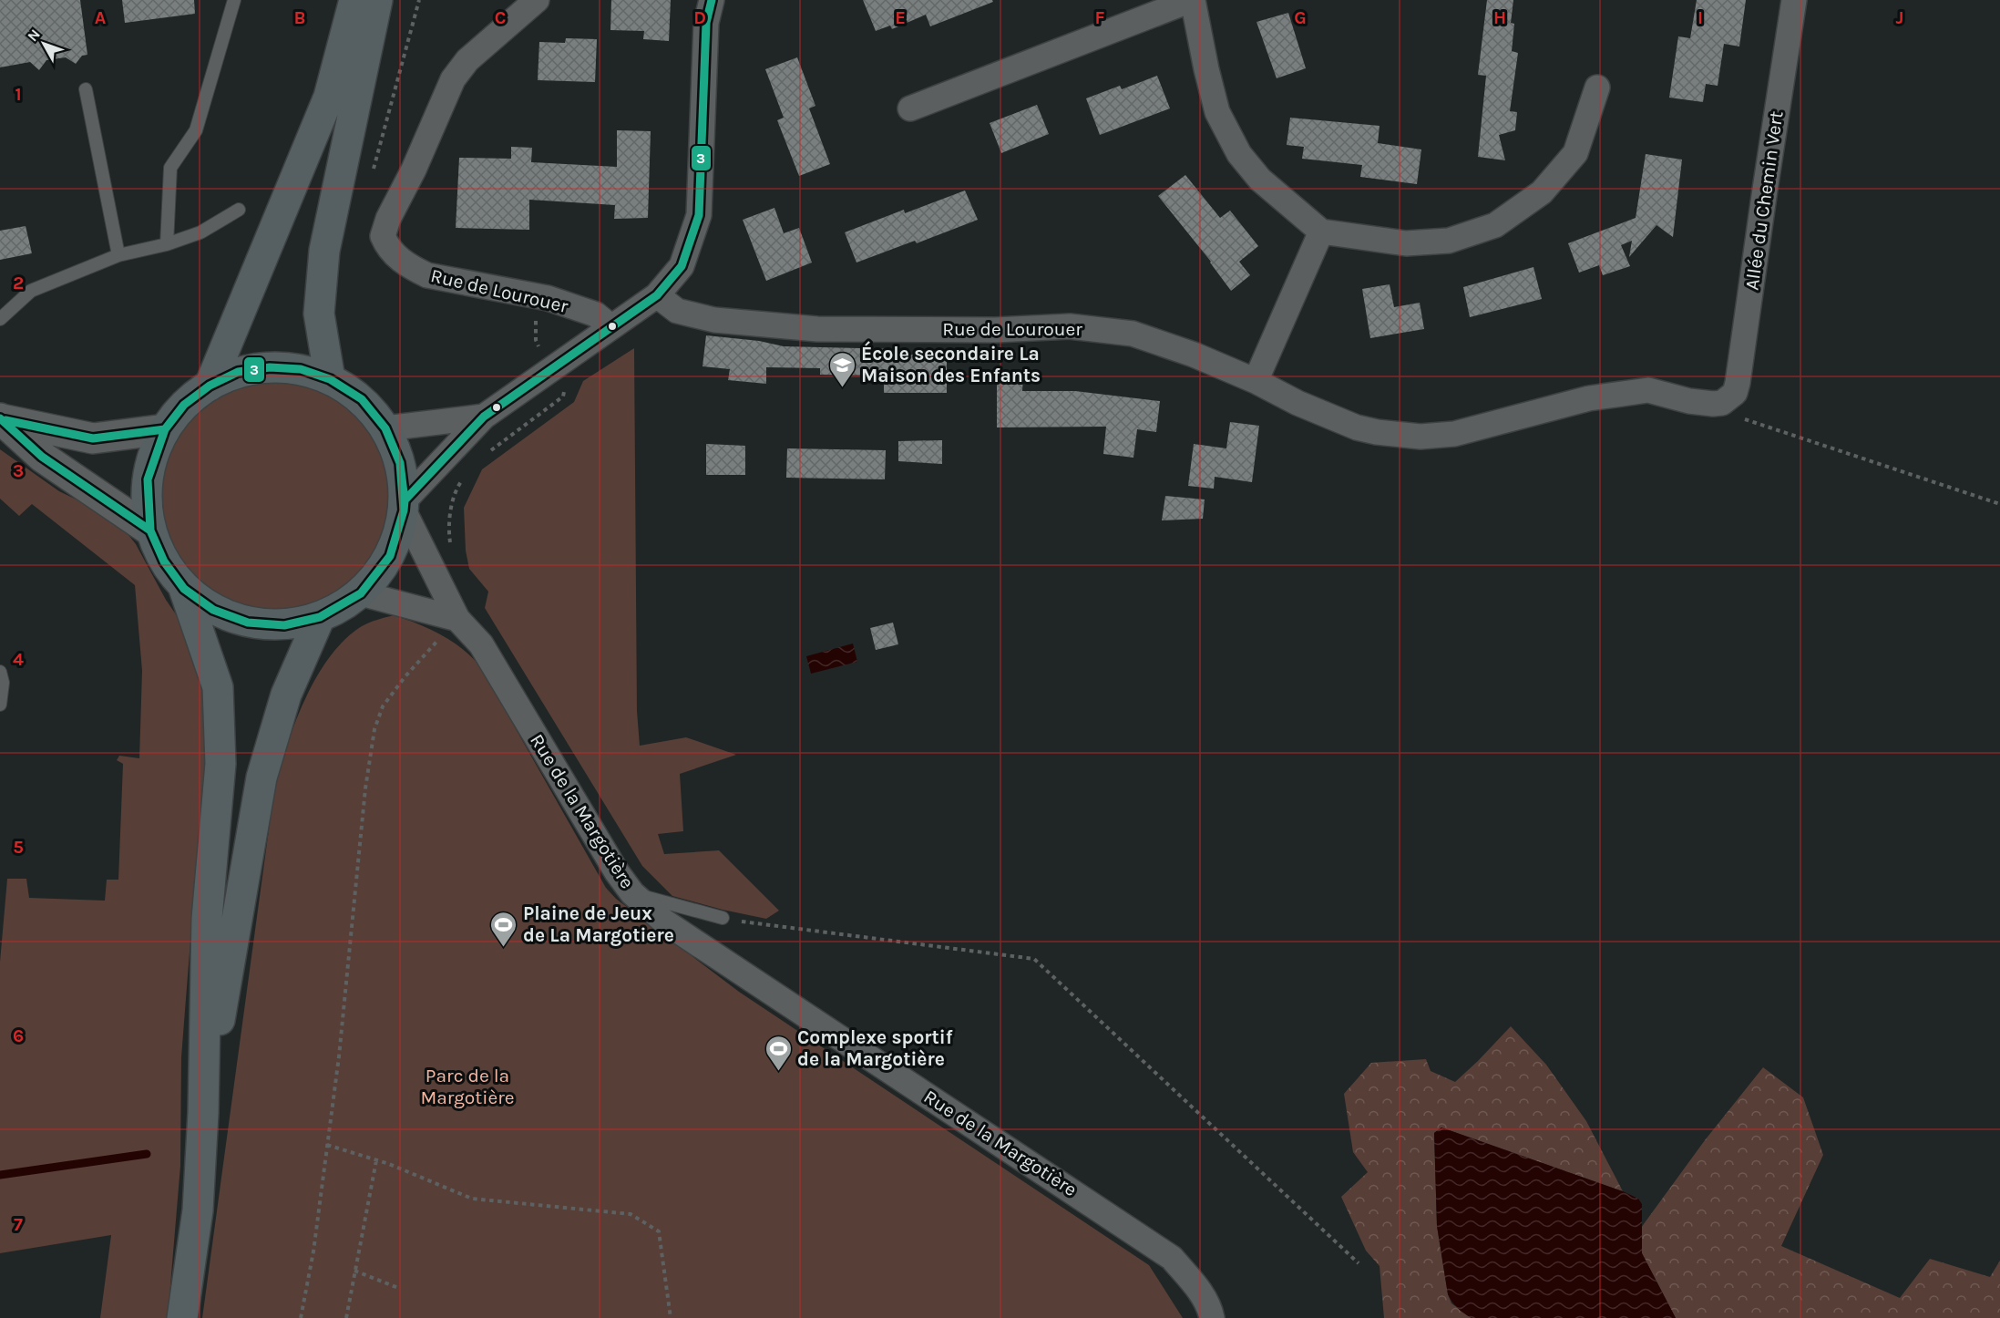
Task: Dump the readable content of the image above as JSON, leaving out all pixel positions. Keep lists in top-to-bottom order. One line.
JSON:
{"streets":{"street":["Allée du Chemin Vert","Rue de Lourouer","Rue de la Margotière"]},"crossings":[["Allée du Chemin Vert","Rue de Lourouer"]],"parks":["Parc de la Margotière"],"places":{"school or university":["École secondaire La Maison des Enfants"],"sports":["Plaine de Jeux de La Margotiere","Complexe sportif de la Margotière"]},"lines":["transit line 3"],"north":"top left","grid":{"columns":["A","B","C","D","E","F","G","H","I","J"],"rows":["1","2","3","4","5","6","7"]}}
